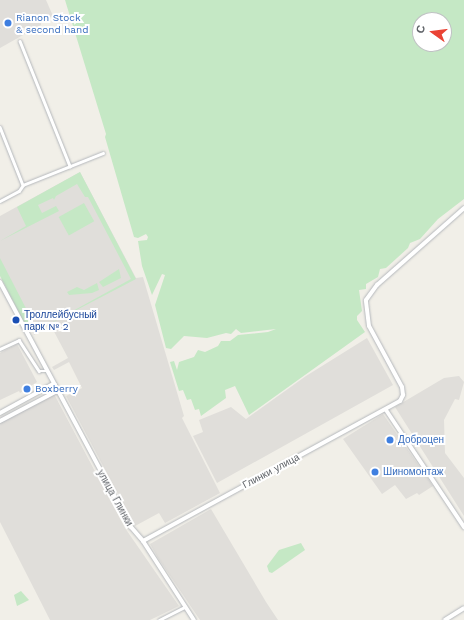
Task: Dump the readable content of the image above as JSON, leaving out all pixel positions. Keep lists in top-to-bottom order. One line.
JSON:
{"streets":{"main road":["Глинки улица","улица Глинки"]},"crossings":[["Глинки улица","улица Глинки"]],"places":["Rianon Stock & second hand","Троллейбусный парк № 2","Boxberry","Доброцен","Шиномонтаж"],"north":"left"}
